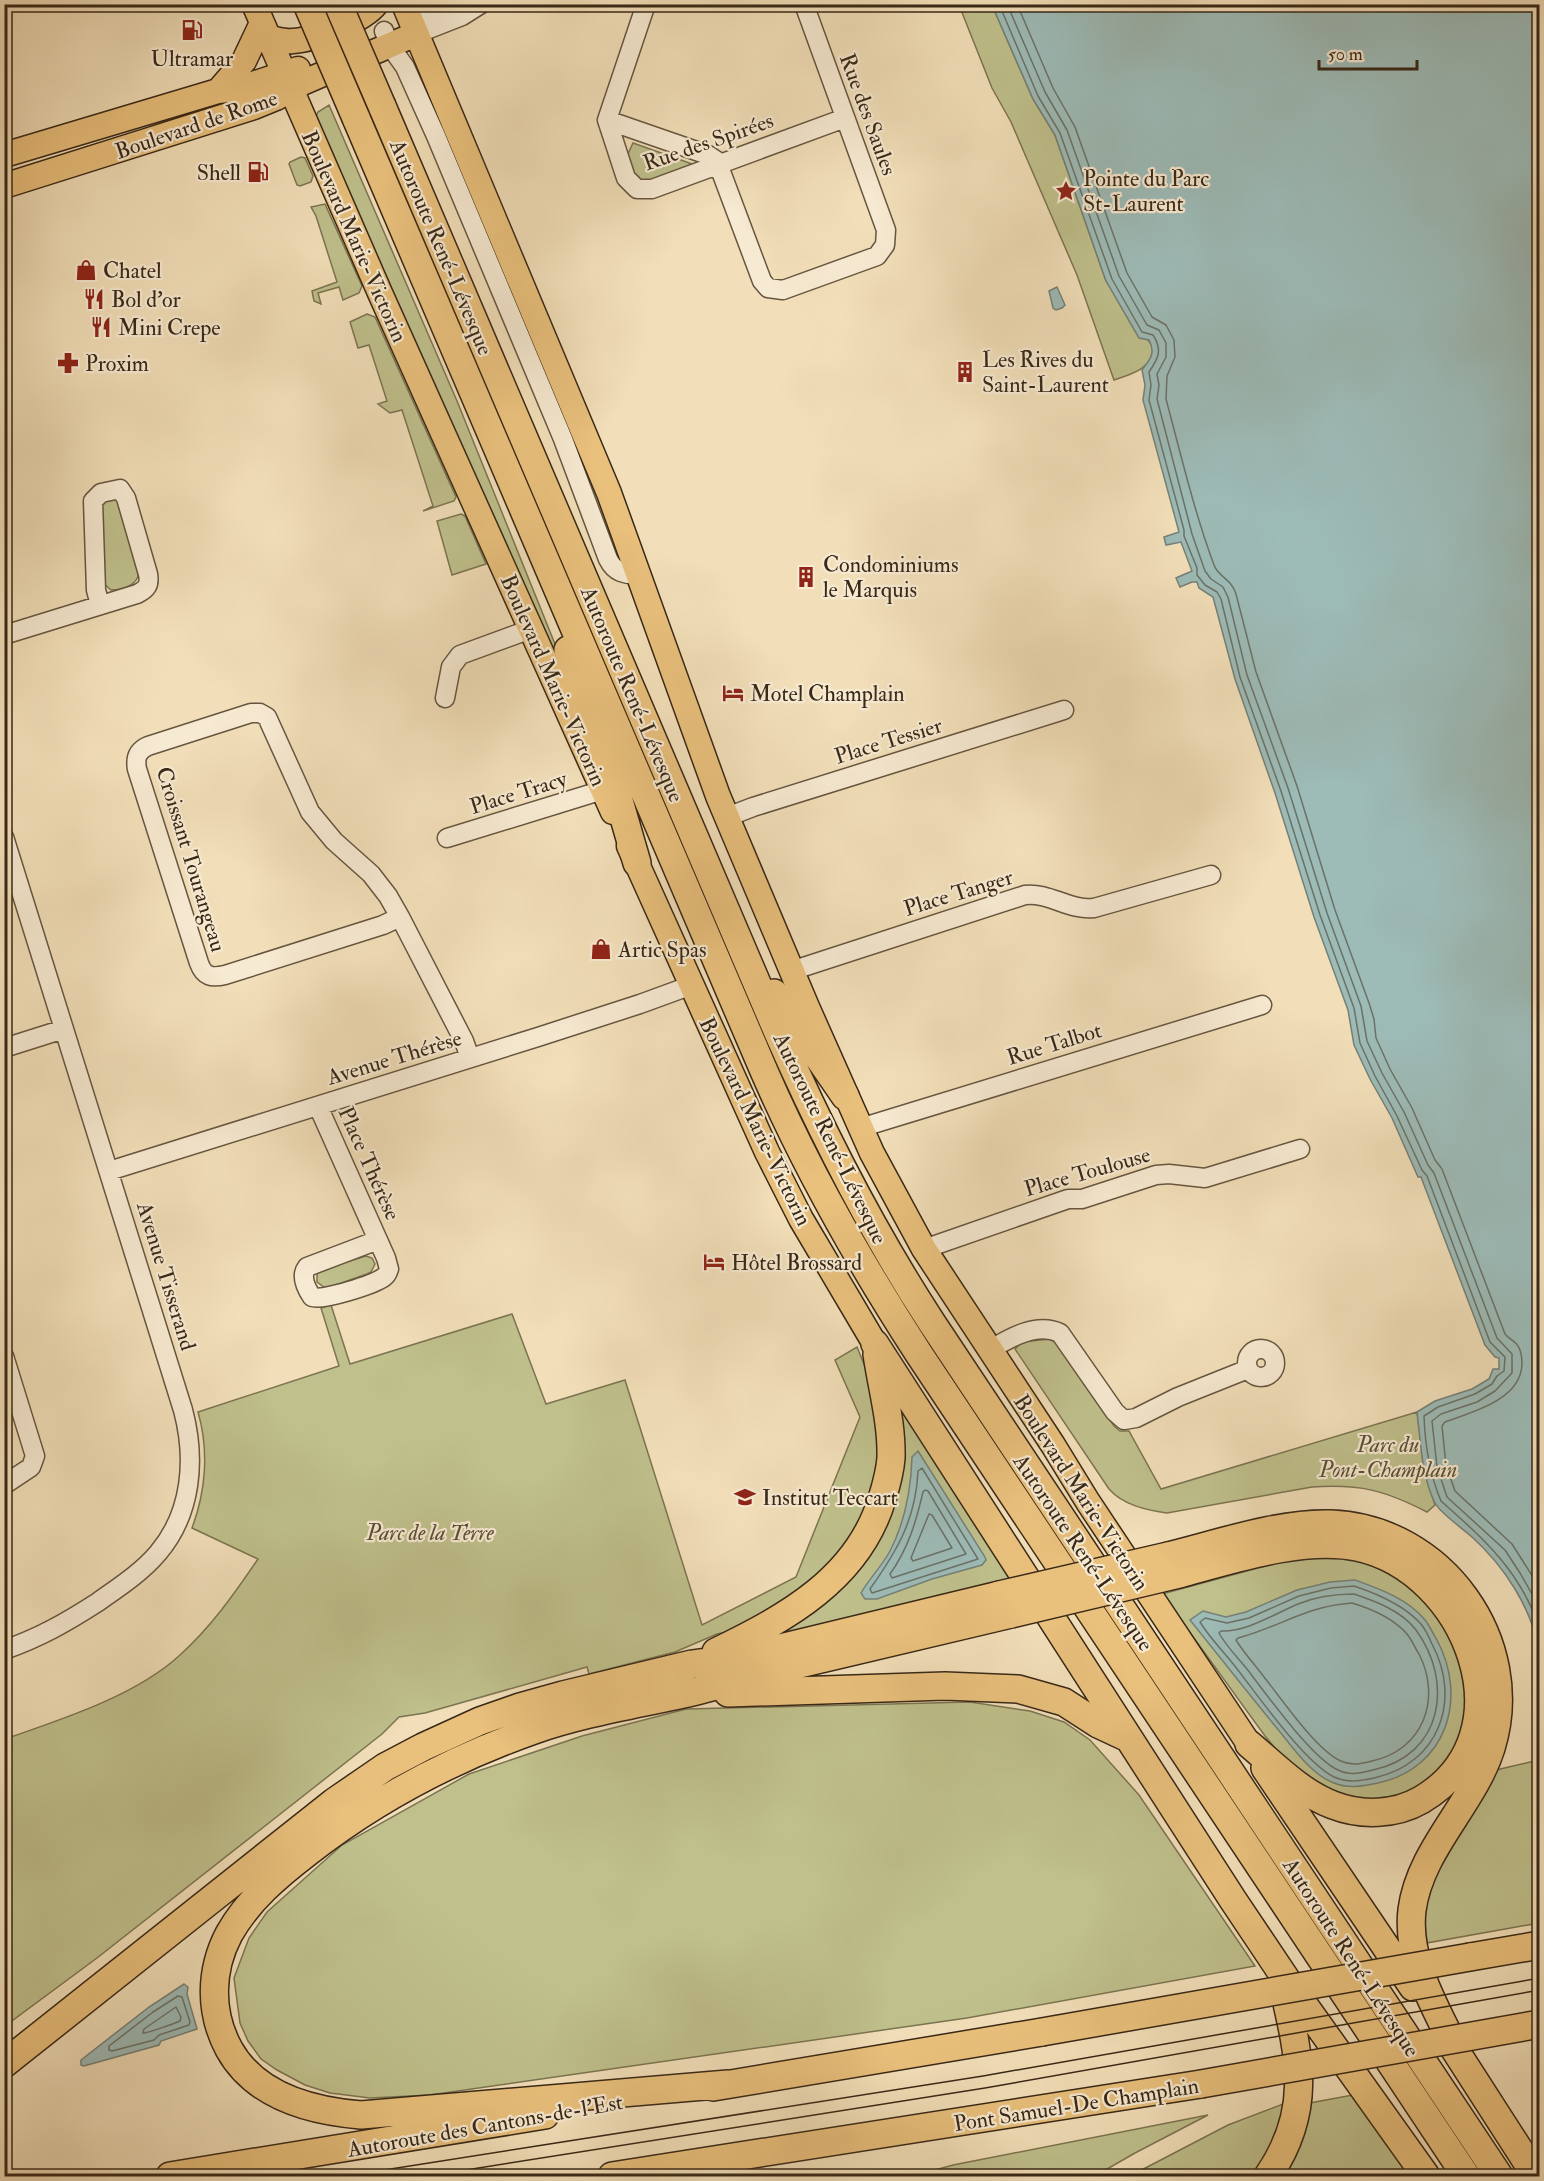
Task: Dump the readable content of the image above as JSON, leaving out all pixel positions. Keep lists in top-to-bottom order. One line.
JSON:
{"streets":{"highway":["Autoroute René-Lévesque","Pont Samuel-De Champlain","Autoroute des Cantons-de-l'Est"],"main road":["Boulevard de Rome","Boulevard Marie-Victorin"],"street":["Rue des Saules","Rue des Spirées","Place Tessier","Place Tracy","Croissant Tourangeau","Place Tanger","Rue Talbot","Avenue Thérèse","Place Thérèse","Place Toulouse","Avenue Tisserand"]},"crossings":[["Rue des Saules","Rue des Spirées"],["Boulevard de Rome","Boulevard Marie-Victorin"],["Boulevard Marie-Victorin","Place Tessier"],["Boulevard Marie-Victorin","Place Tracy"],["Boulevard Marie-Victorin","Place Tanger"],["Boulevard Marie-Victorin","Rue Talbot"],["Boulevard Marie-Victorin","Avenue Thérèse"],["Boulevard Marie-Victorin","Place Toulouse"],["Croissant Tourangeau","Avenue Thérèse"],["Avenue Thérèse","Place Thérèse"],["Avenue Thérèse","Avenue Tisserand"]],"parks":["Parc du Pont-Champlain","Parc de la Terre"],"places":{"fuel station":["Ultramar","Shell"],"place":["Pointe du Parc St-Laurent"],"shop":["Chatel","Artic Spas"],"restaurant":["Bol d'or","Mini Crepe"],"pharmacy":["Proxim"],"building":["Les Rives du Saint-Laurent","Condominiums le Marquis"],"hotel":["Motel Champlain","Hôtel Brossard"],"school or university":["Institut Teccart"]},"scale_bar":"50 m"}
